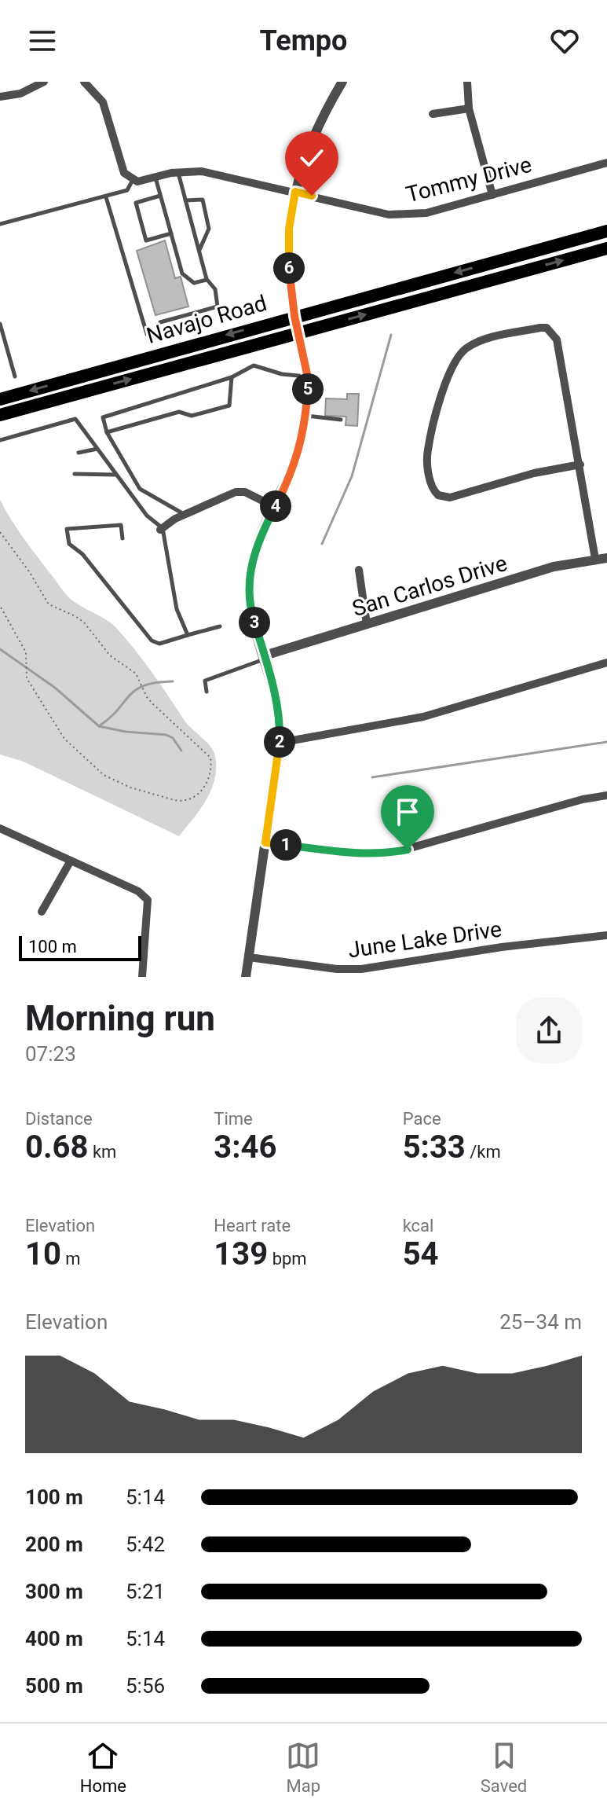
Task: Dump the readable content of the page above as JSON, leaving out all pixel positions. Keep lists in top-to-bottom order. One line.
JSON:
{"streets":{"main road":["Navajo Road"],"street":["Tommy Drive","San Carlos Drive","June Lake Drive"]},"scale_bar":"100 m","page":{"header":"Tempo","pins":["6","5","4","3","2","1"],"scale":"100 m","heading":["Morning run","07:23"],"stats":[["Distance","0.68 km"],["Time","3:46"],["Pace","5:33 /km"],["Elevation","10 m"],["Heart rate","139 bpm"],["kcal","54"]],"chart":["Elevation","25–34 m"],"list":[{"name":"100 m","note":"5:14"},{"name":"200 m","note":"5:42"},{"name":"300 m","note":"5:21"},{"name":"400 m","note":"5:14"},{"name":"500 m","note":"5:56"}],"tabs":["Home","Map","Saved"]}}
